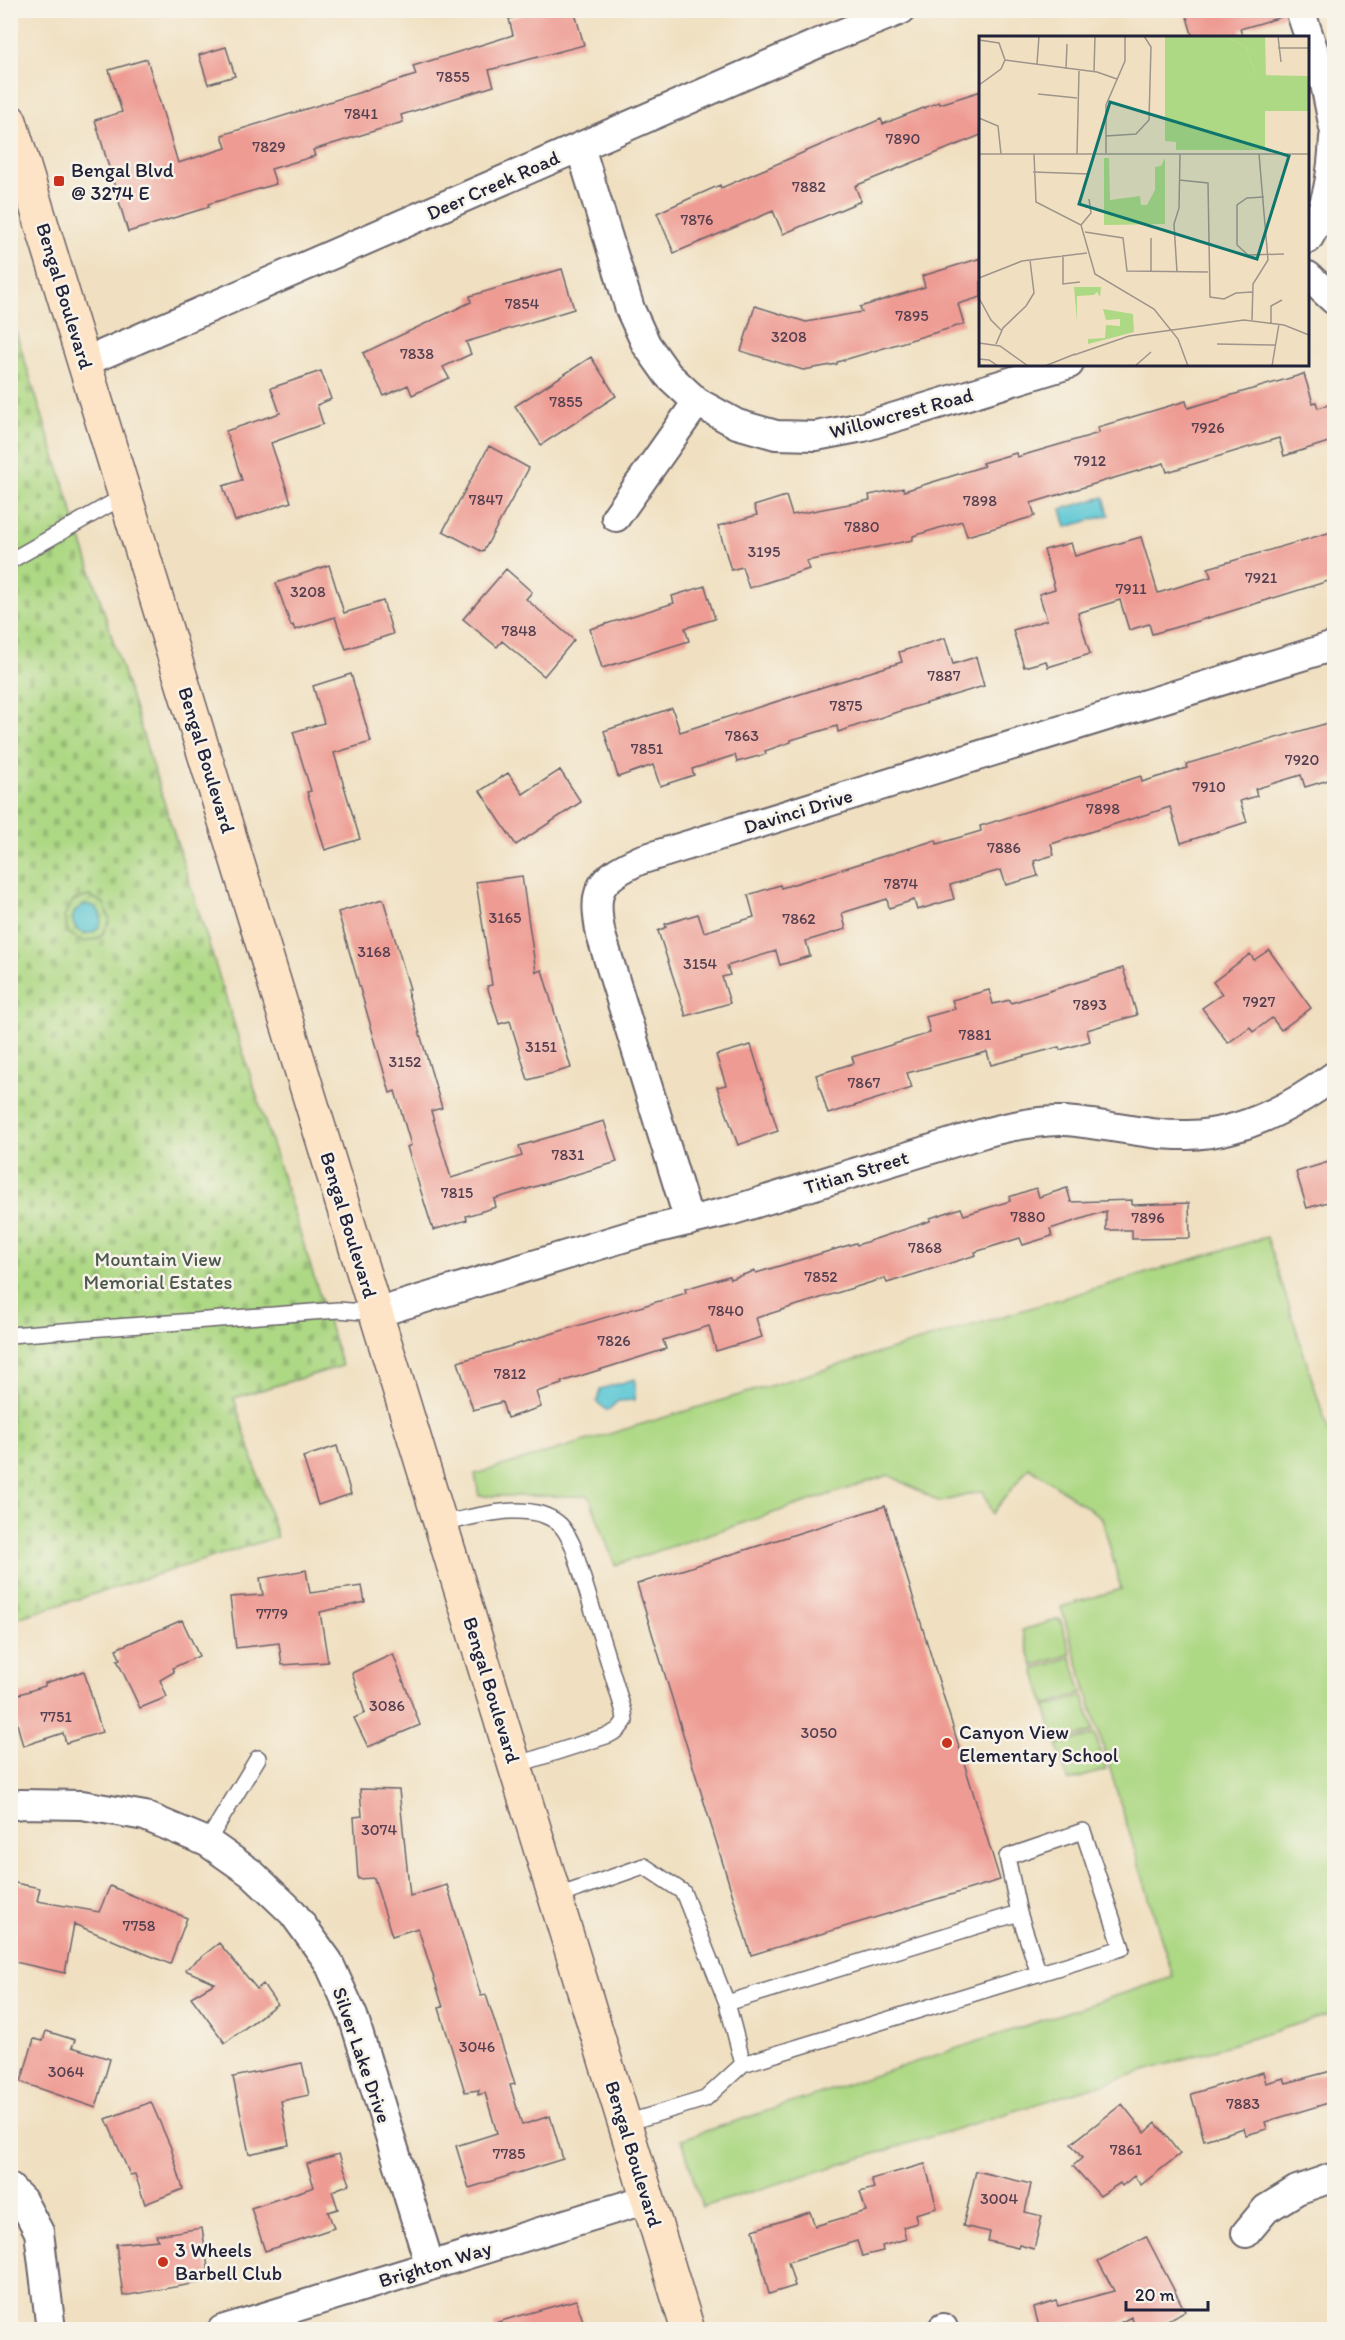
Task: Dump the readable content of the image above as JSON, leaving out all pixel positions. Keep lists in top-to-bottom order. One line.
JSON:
{"streets":{"main road":["Bengal Boulevard"],"street":["Deer Creek Road","Willowcrest Road","Davinci Drive","Titian Street","Silver Lake Drive","Brighton Way"]},"crossings":[["Deer Creek Road","Bengal Boulevard"],["Deer Creek Road","Willowcrest Road"],["Bengal Boulevard","Titian Street"],["Bengal Boulevard","Brighton Way"],["Davinci Drive","Titian Street"],["Silver Lake Drive","Brighton Way"]],"parks":["Mountain View Memorial Estates"],"places":{"transit":["Bengal Blvd @ 3274 E"],"other":["Canyon View Elementary School","3 Wheels Barbell Club"]},"house_numbers":["7855","7841","7890","7829","7882","7876","7854","7895","3208","7838","7855","7926","7912","7847","7898","7880","3195","7921","7911","3208","7848","7887","7875","7863","7851","7920","7910","7898","7886","7874","3165","7862","3168","3154","7927","7893","7881","3151","3152","7867","7831","7815","7880","7896","7868","7852","7840","7826","7812","7779","3086","7751","3050","3074","7758","3046","3064","7883","7861","7785","3004"],"scale_bar":"20 m"}
